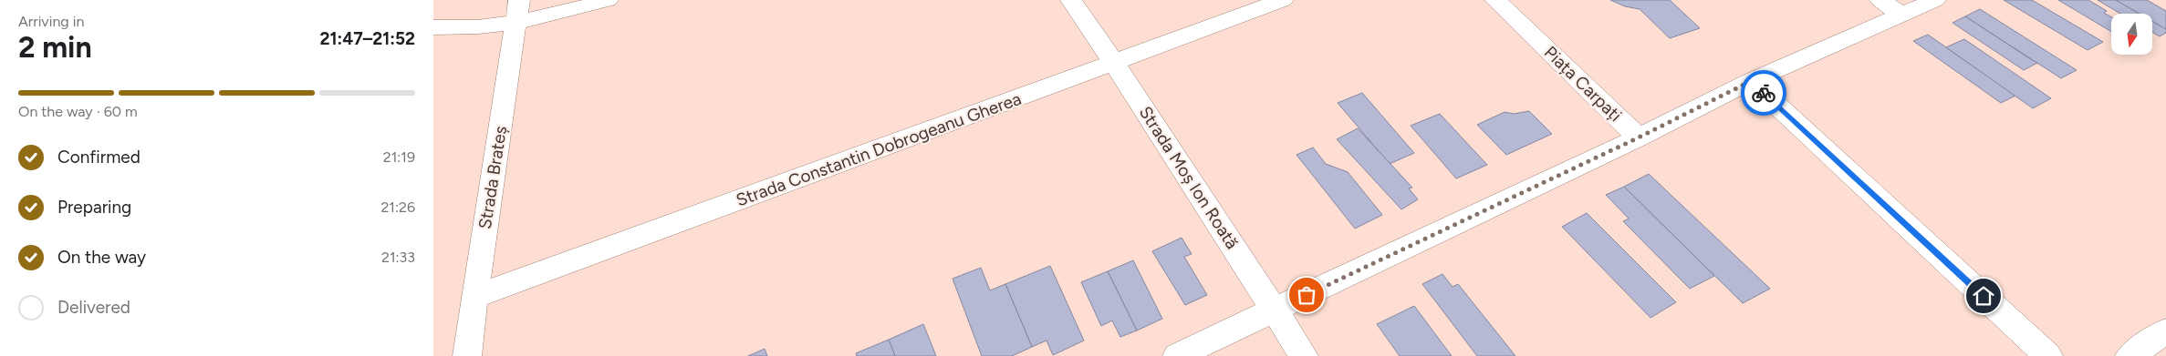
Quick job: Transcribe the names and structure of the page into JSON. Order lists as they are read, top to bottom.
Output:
{
  "streets": {
    "street": [
      "Piața Carpați",
      "Strada Constantin Dobrogeanu Gherea",
      "Strada Brateș",
      "Strada Moș Ion Roată"
    ]
  },
  "crossings": [
    ["Strada Constantin Dobrogeanu Gherea", "Strada Brateș"],
    ["Strada Constantin Dobrogeanu Gherea", "Strada Moș Ion Roată"]
  ],
  "north": "bottom",
  "page": {
    "heading": ["2 min", "Arriving in", "21:47–21:52"],
    "bar": "On the way · 60 m",
    "list": [
      ["Confirmed", "21:19"],
      ["Preparing", "21:26"],
      ["On the way", "21:33"],
      "Delivered"
    ]
  }
}
